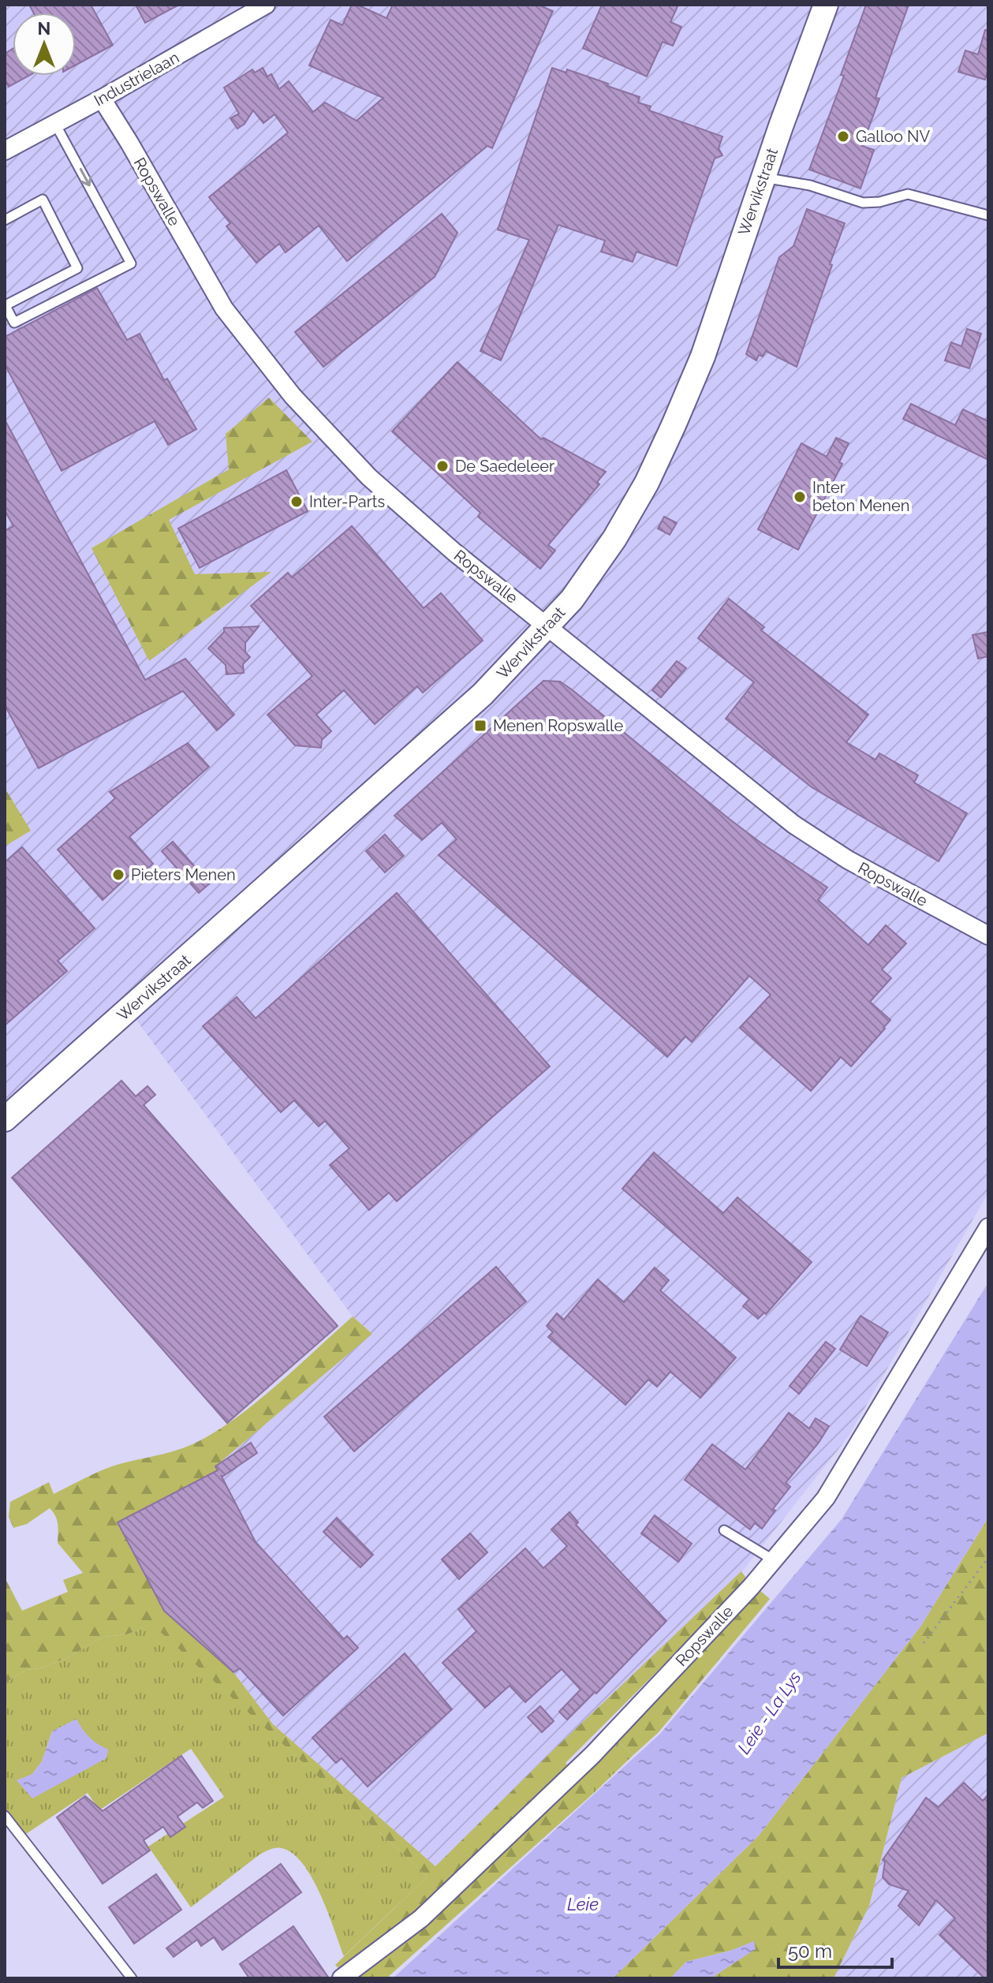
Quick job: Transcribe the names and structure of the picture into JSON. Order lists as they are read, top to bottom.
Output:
{
  "streets": {
    "street": ["Industrielaan", "Ropswalle", "Wervikstraat"]
  },
  "crossings": [
    ["Industrielaan", "Ropswalle"],
    ["Ropswalle", "Wervikstraat"]
  ],
  "water": ["Leie - La Lys", "Leie"],
  "places": {
    "other": [
      "Galloo NV",
      "De Saedeleer",
      "Inter beton Menen",
      "Inter-Parts",
      "Pieters Menen"
    ],
    "transit": ["Menen Ropswalle"]
  },
  "scale_bar": "50 m",
  "north": "top"
}
